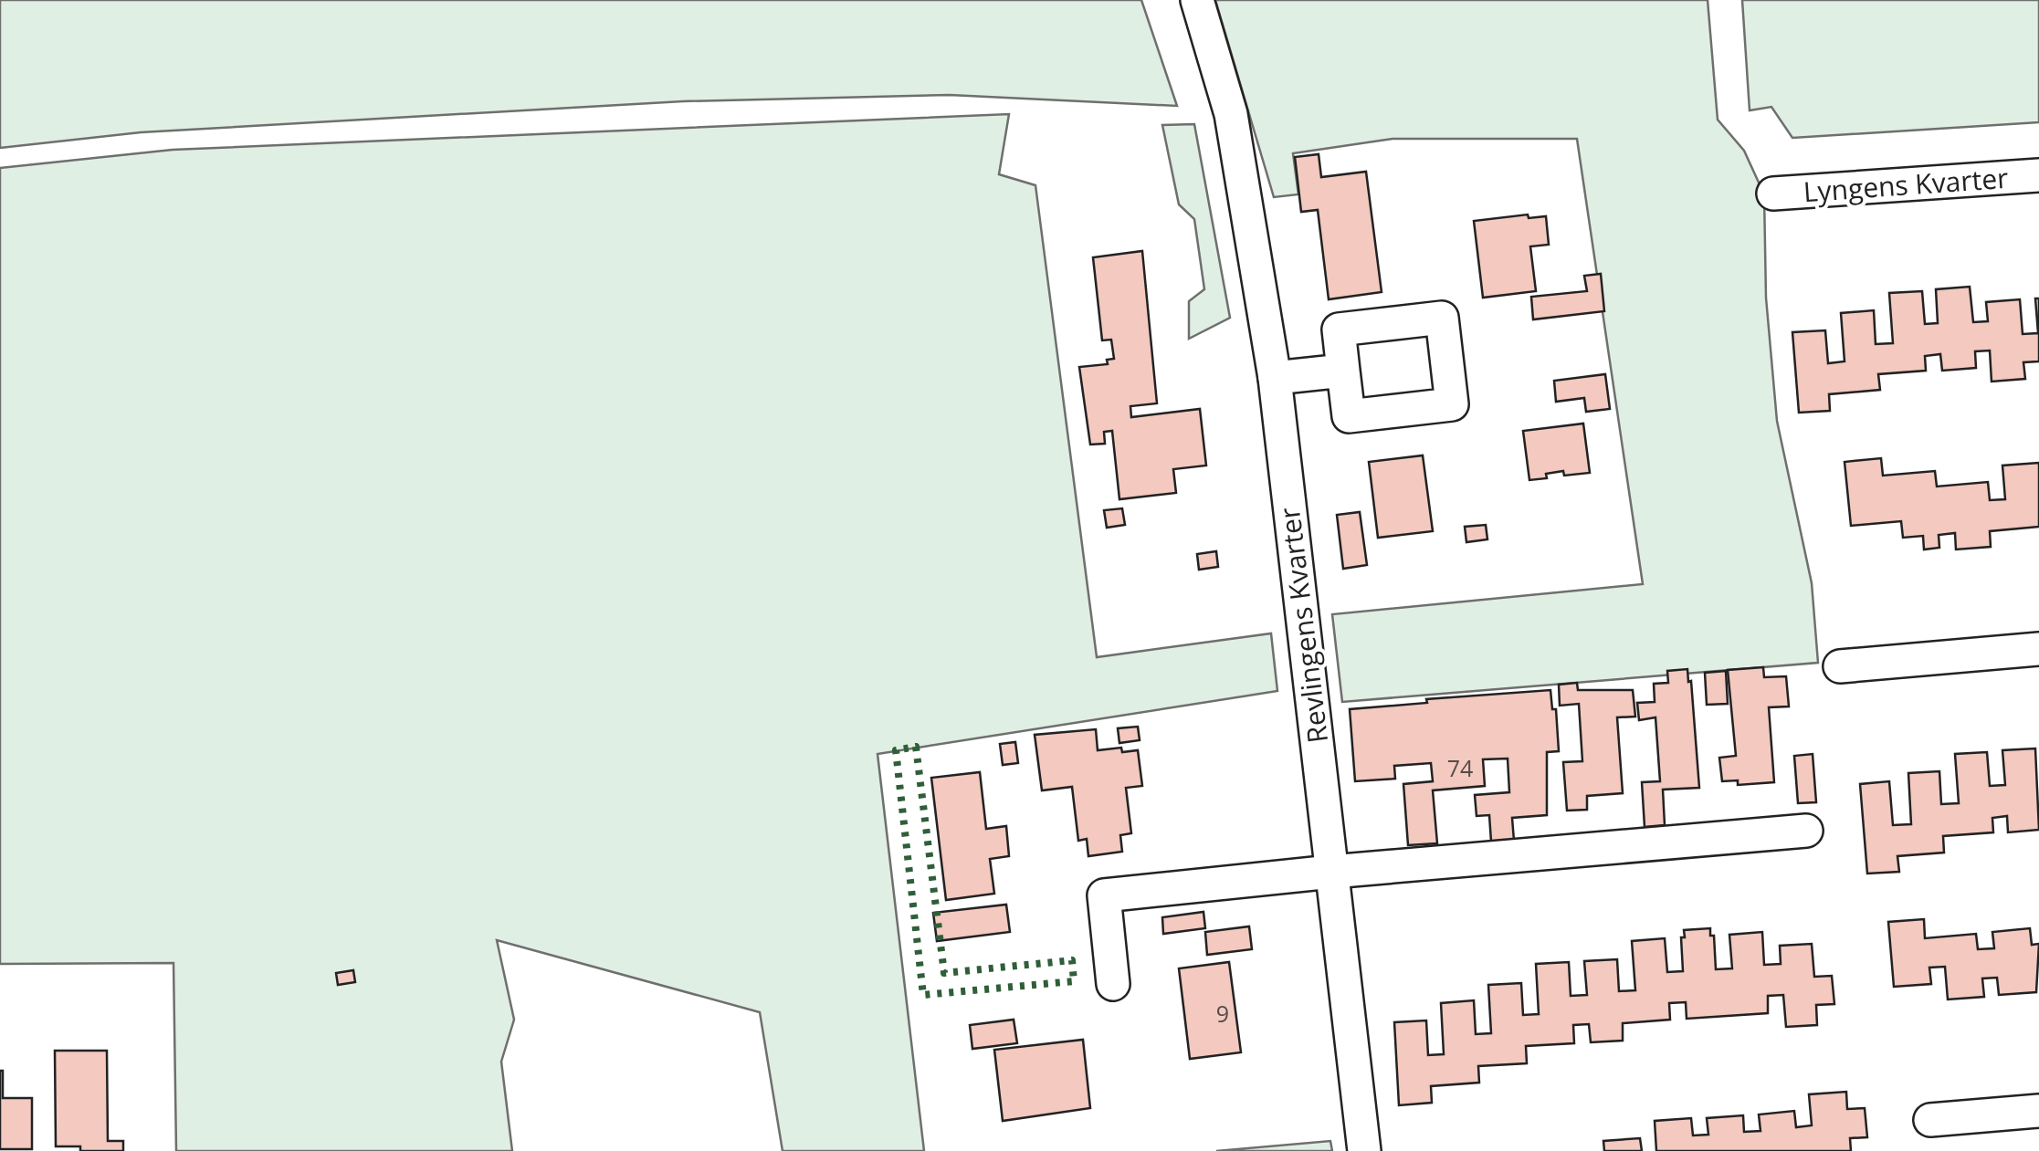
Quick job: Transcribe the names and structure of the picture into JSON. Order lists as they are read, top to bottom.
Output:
{
  "streets": {
    "street": ["Lyngens Kvarter", "Revlingens Kvarter"]
  },
  "house_numbers": ["74", "9"]
}
